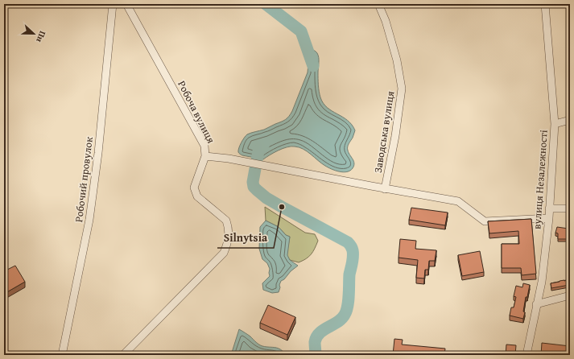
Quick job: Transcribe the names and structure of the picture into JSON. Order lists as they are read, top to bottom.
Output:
{
  "streets": {
    "street": [
      "Робоча вулиця",
      "Заводська вулиця",
      "Робочий провулок",
      "вулиця Незалежності"
    ]
  },
  "places": ["Silnytsia"],
  "north": "right"
}
